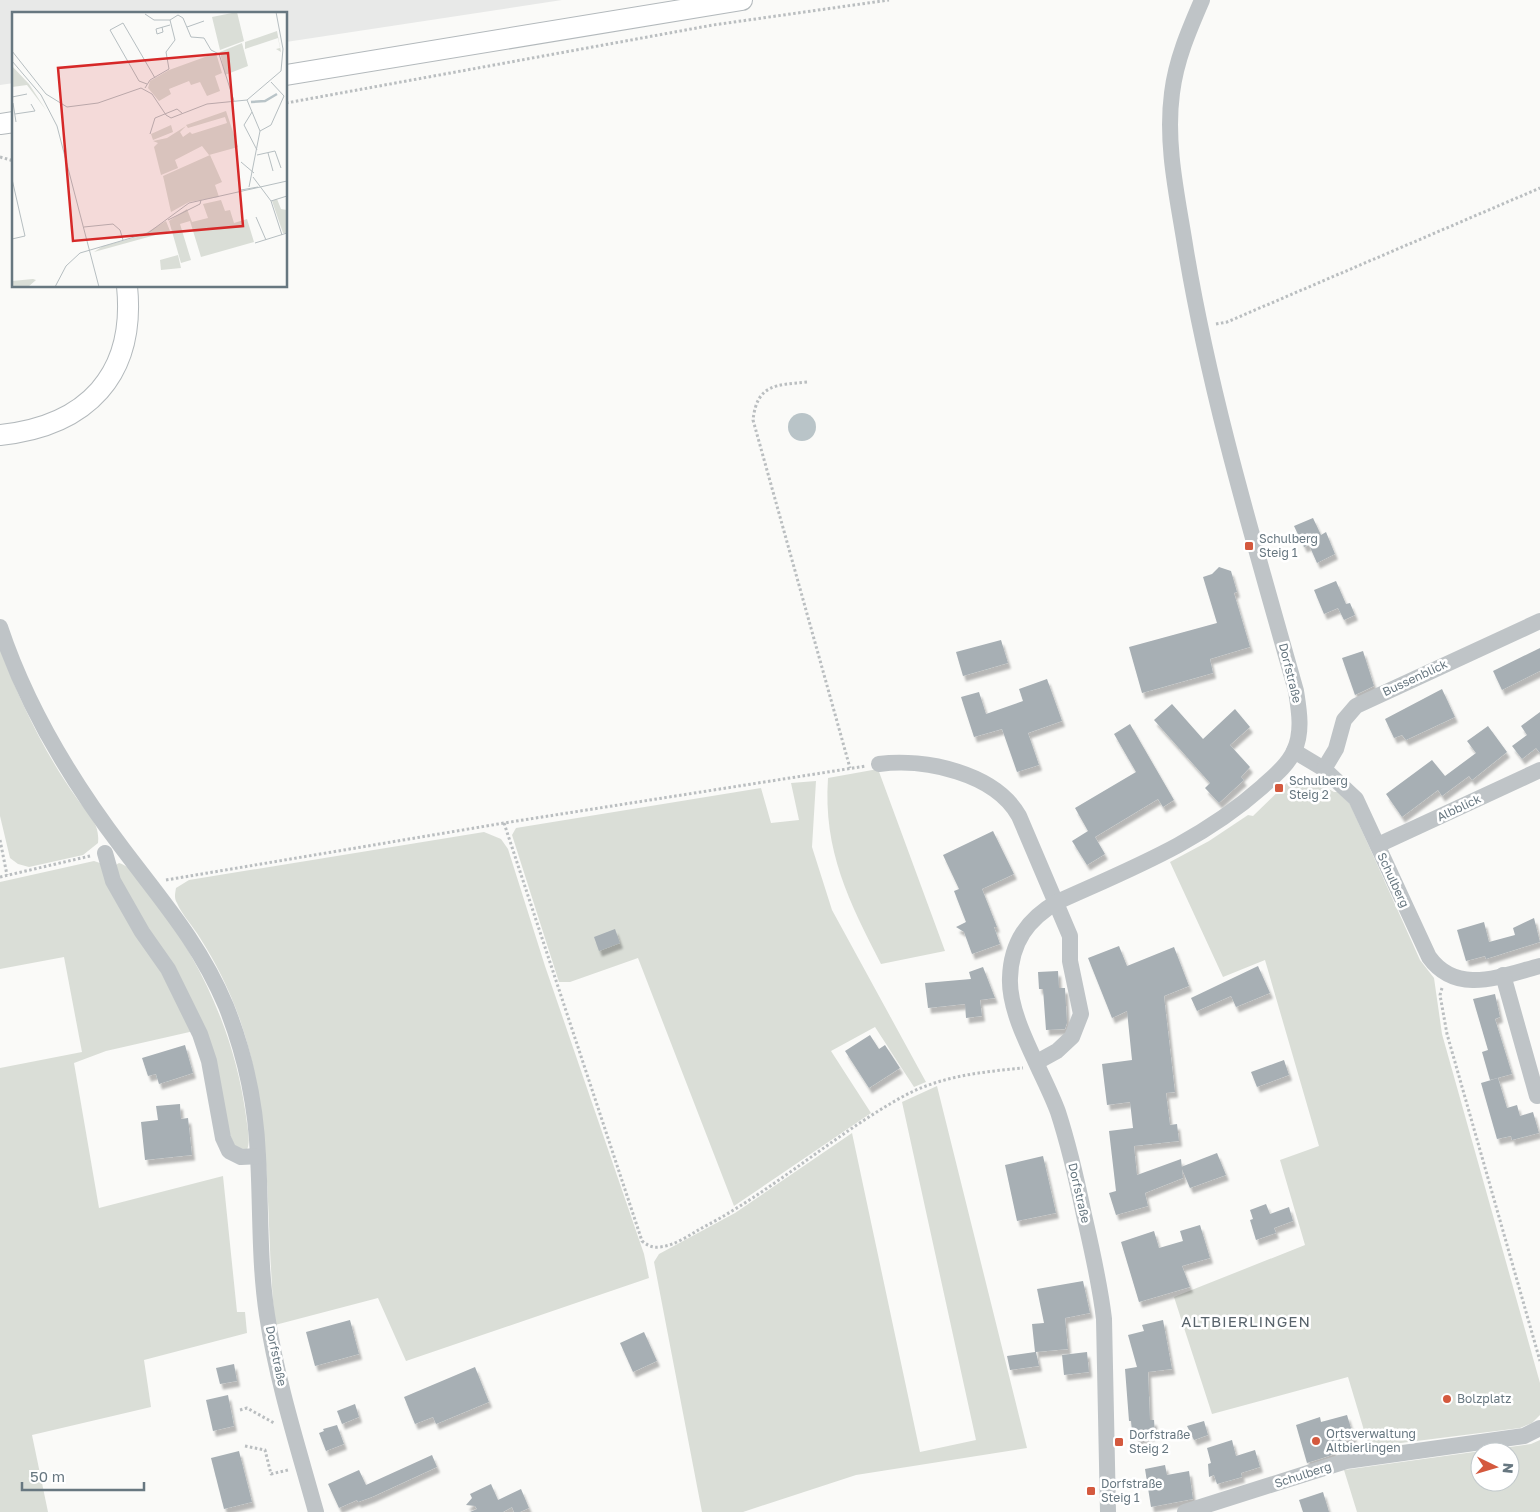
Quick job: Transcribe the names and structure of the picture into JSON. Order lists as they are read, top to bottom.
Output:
{
  "streets": {
    "street": [
      "Dorfstraße",
      "Bussenblick",
      "Albblick",
      "Schulberg"
    ]
  },
  "crossings": [
    ["Dorfstraße", "Schulberg"],
    ["Bussenblick", "Schulberg"],
    ["Albblick", "Schulberg"]
  ],
  "districts": ["ALTBIERLINGEN"],
  "places": {
    "transit": [
      "Schulberg Steig 1",
      "Schulberg Steig 2",
      "Dorfstraße Steig 2",
      "Dorfstraße Steig 1"
    ],
    "other": ["Bolzplatz", "Ortsverwaltung Altbierlingen"]
  },
  "scale_bar": "50 m",
  "north": "right"
}
